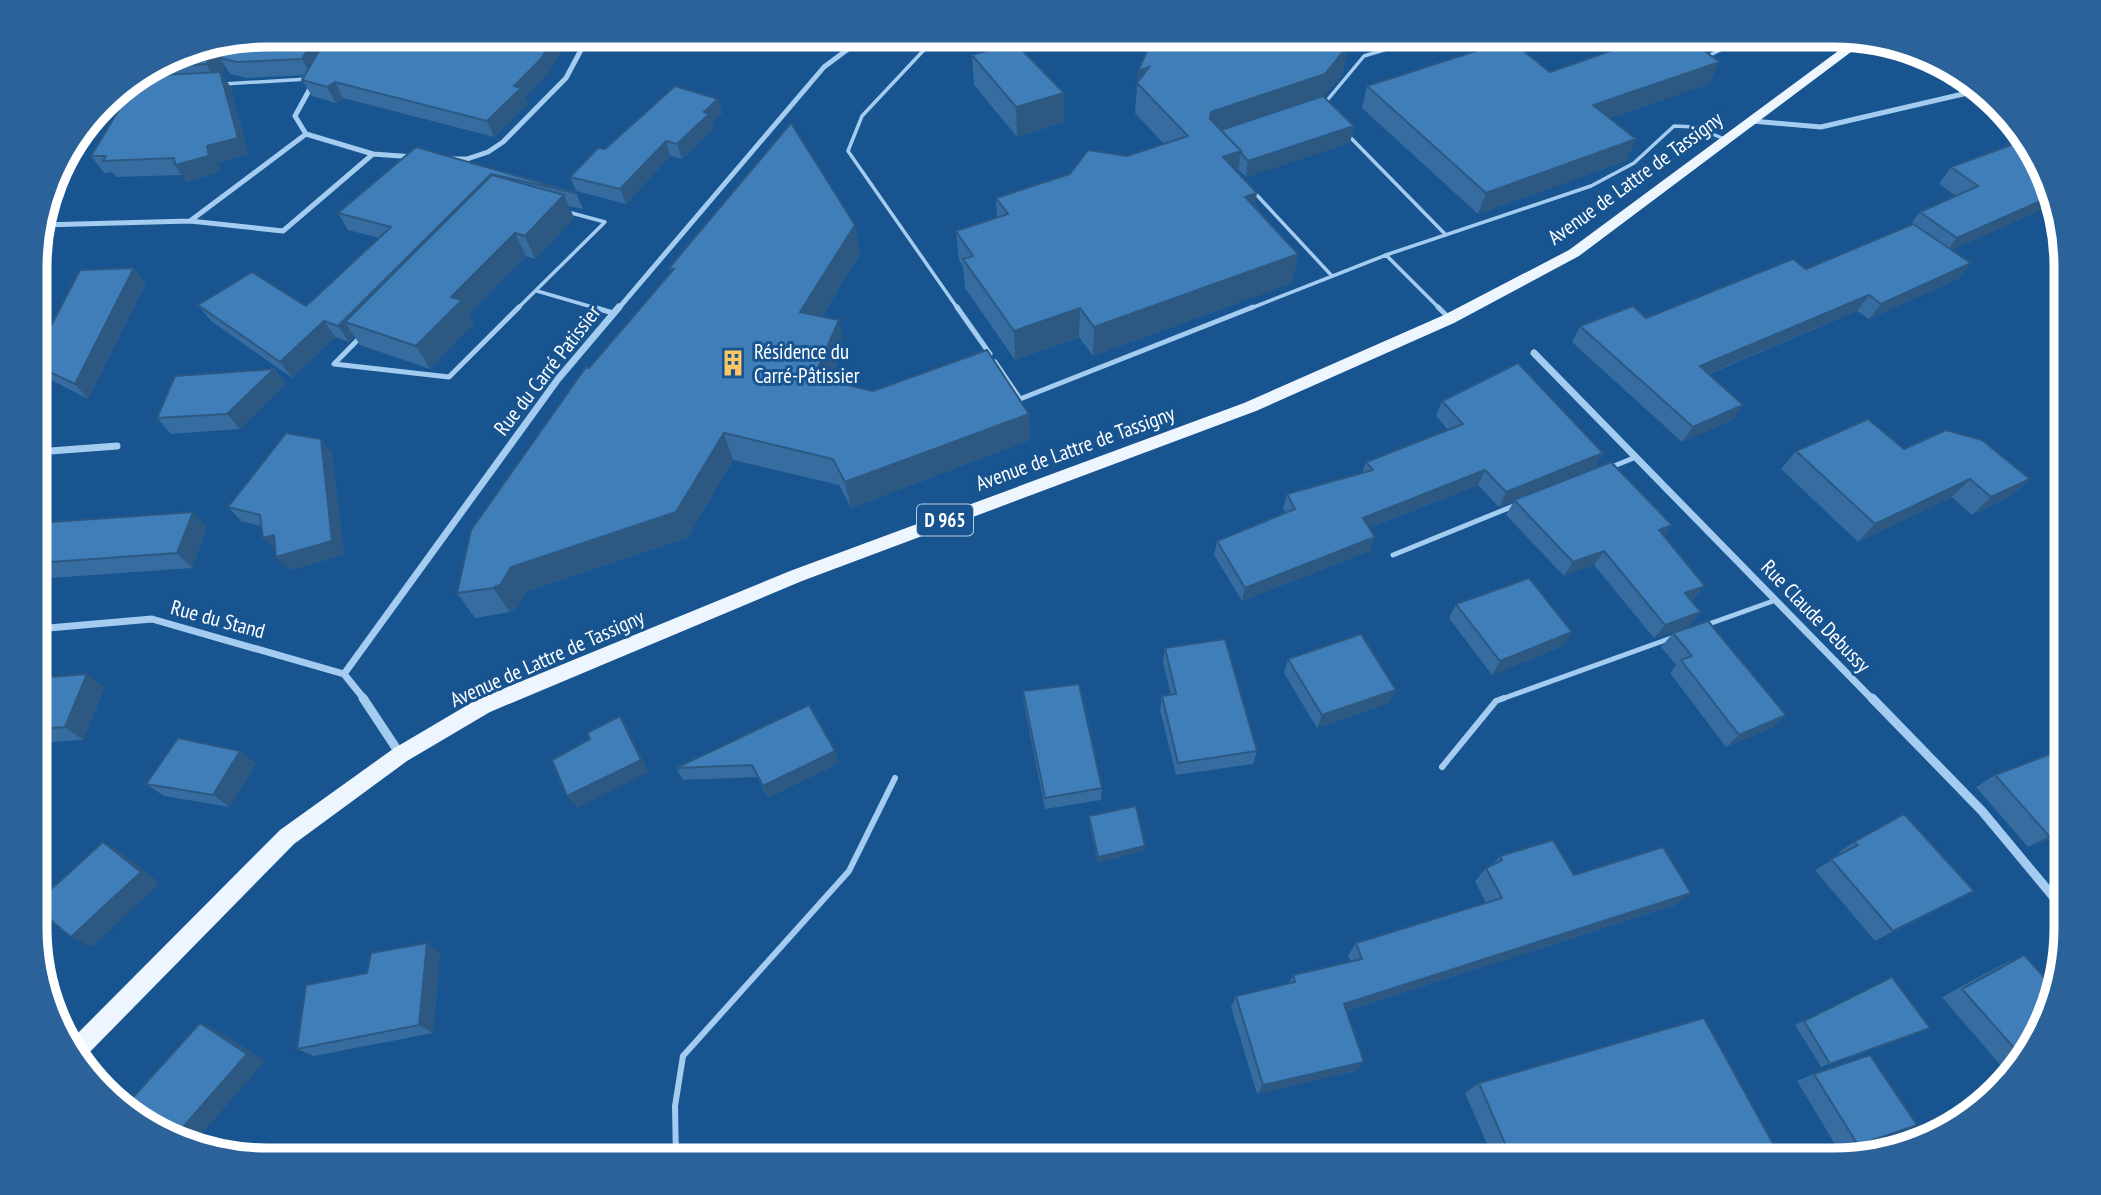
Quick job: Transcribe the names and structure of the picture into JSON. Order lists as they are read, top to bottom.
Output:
{
  "streets": {
    "main road": ["Avenue de Lattre de Tassigny", "D 965"],
    "street": ["Rue du Carré Patissier", "Rue Claude Debussy", "Rue du Stand"]
  },
  "crossings": [
    ["Rue du Carré Patissier", "Rue du Stand"]
  ],
  "places": {
    "building": ["Résidence du Carré-Pâtissier"]
  }
}
